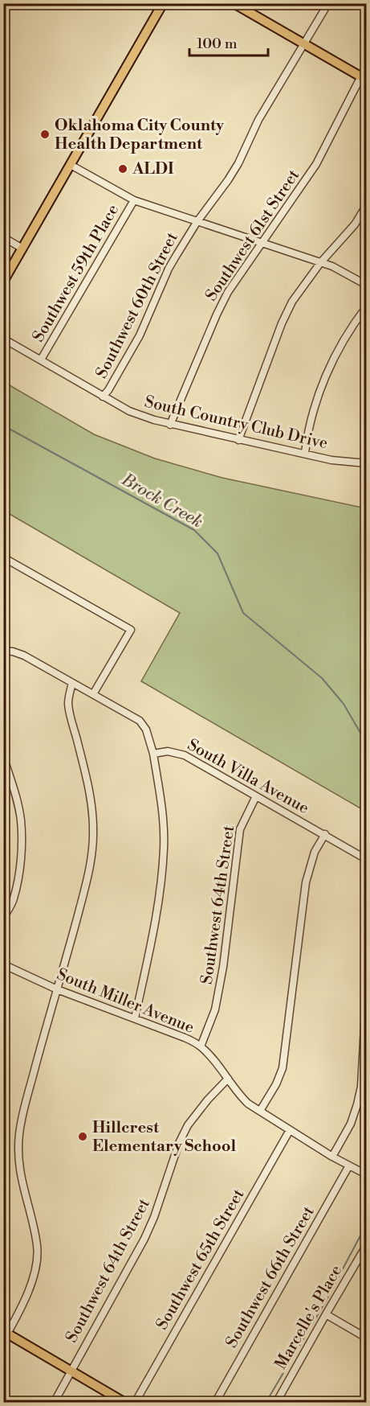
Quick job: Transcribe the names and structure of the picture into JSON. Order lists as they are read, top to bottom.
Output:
{
  "streets": {
    "street": [
      "Southwest 61st Street",
      "Southwest 59th Place",
      "Southwest 60th Street",
      "South Country Club Drive",
      "South Villa Avenue",
      "Southwest 64th Street",
      "South Miller Avenue",
      "Southwest 65th Street",
      "Southwest 66th Street",
      "Marcelle's Place"
    ]
  },
  "crossings": [
    ["Southwest 61st Street", "South Country Club Drive"],
    ["Southwest 59th Place", "South Country Club Drive"],
    ["Southwest 60th Street", "South Country Club Drive"],
    ["South Villa Avenue", "Southwest 64th Street"],
    ["Southwest 64th Street", "South Miller Avenue"],
    ["South Miller Avenue", "Southwest 65th Street"],
    ["South Miller Avenue", "Southwest 66th Street"]
  ],
  "water": ["Brock Creek"],
  "places": ["Oklahoma City County Health Department", "ALDI", "Hillcrest Elementary School"],
  "scale_bar": "100 m"
}
